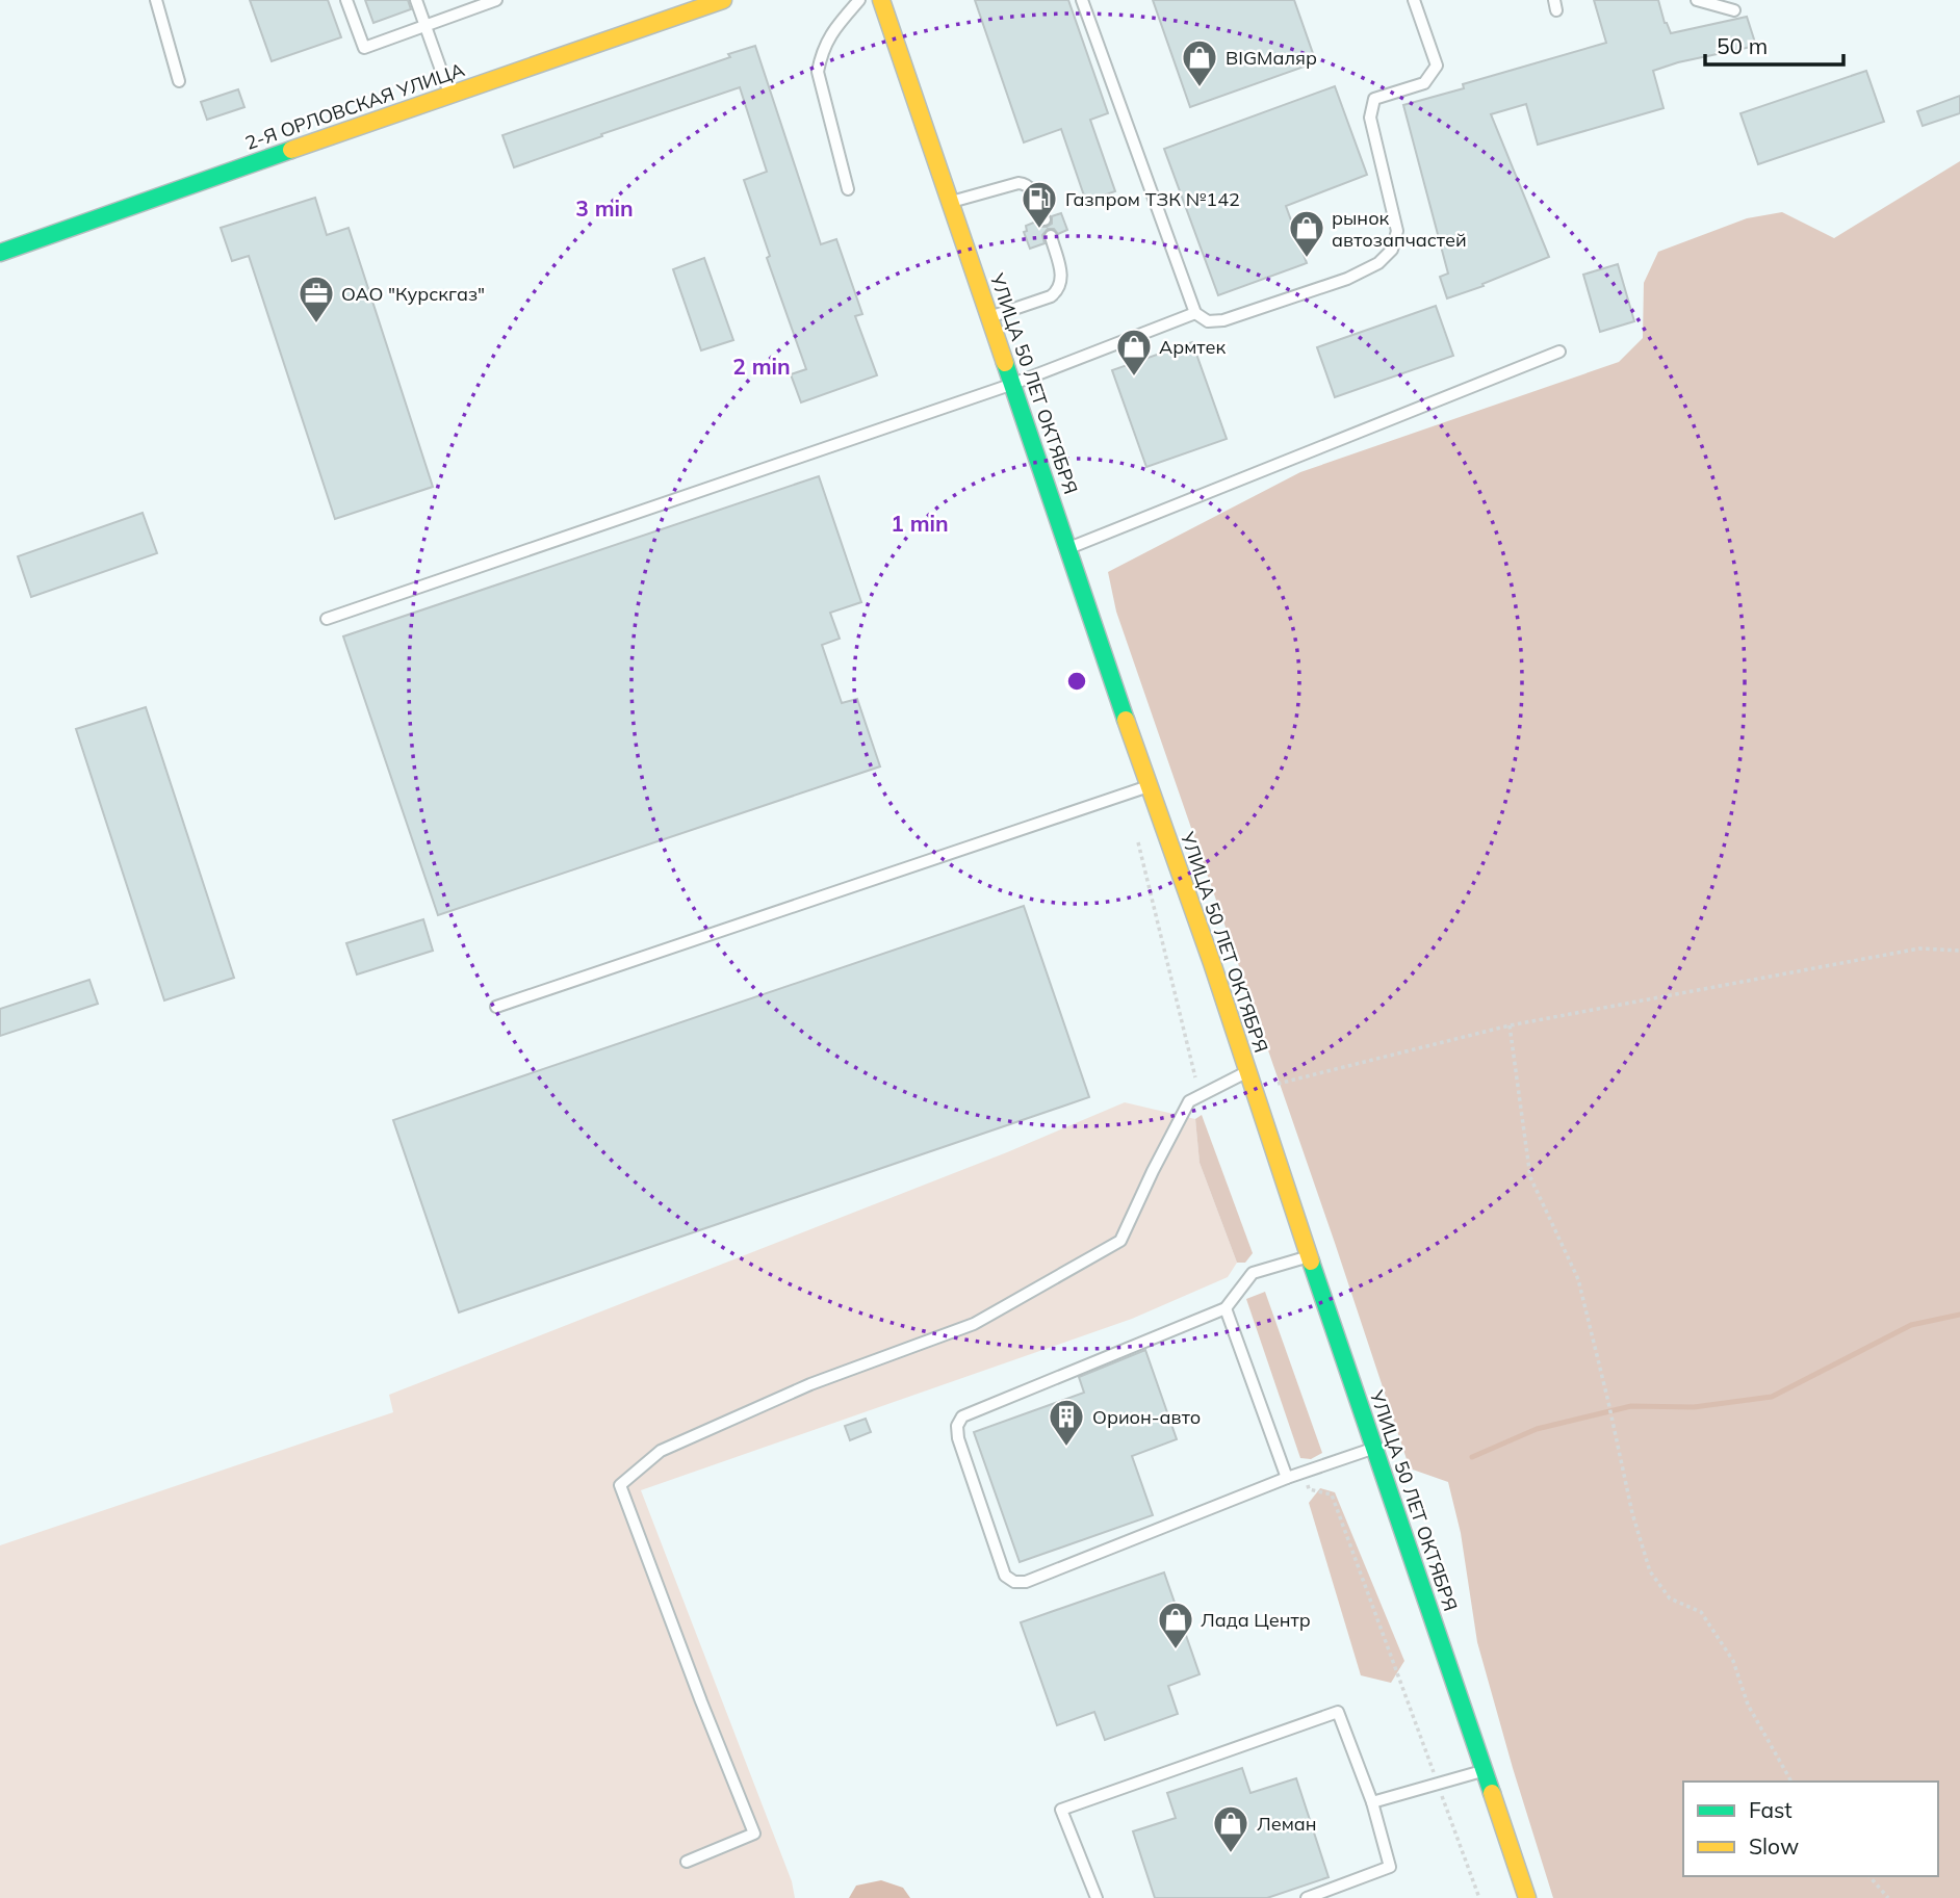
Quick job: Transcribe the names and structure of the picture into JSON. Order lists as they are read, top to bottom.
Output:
{
  "streets": {
    "main road": ["2-Я ОРЛОВСКАЯ УЛИЦА", "УЛИЦА 50 ЛЕТ ОКТЯБРЯ"]
  },
  "places": {
    "shop": [
      "BIGМаляр",
      "рынок автозапчастей",
      "Армтек",
      "Лада Центр",
      "Леман"
    ],
    "fuel station": ["Газпром ТЗК №142"],
    "office": ["ОАО \"Курскгаз\""],
    "building": ["Орион-авто"]
  },
  "legend": ["Fast", "Slow"],
  "scale_bar": "50 m",
  "rings": ["3 min", "2 min", "1 min"]
}
